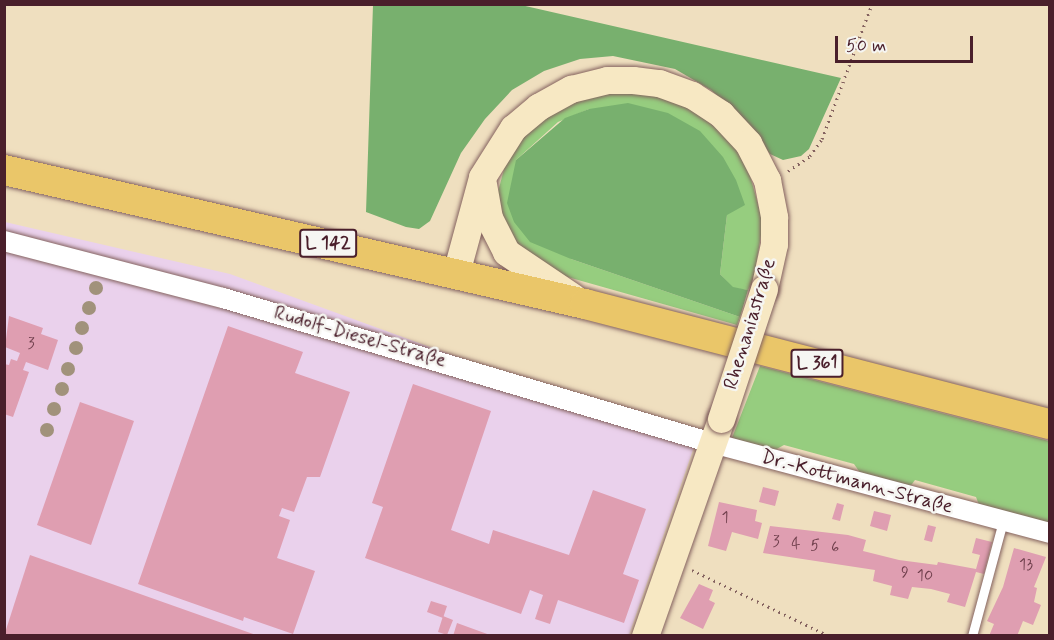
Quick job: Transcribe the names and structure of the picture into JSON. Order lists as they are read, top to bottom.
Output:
{
  "streets": {
    "main road": ["L 142", "Rhenaniastraße", "L 361"],
    "street": ["Rudolf-Diesel-Straße", "Dr.-Kottmann-Straße"]
  },
  "crossings": [
    ["L 142", "Rhenaniastraße"],
    ["L 142", "L 361"],
    ["Rhenaniastraße", "Rudolf-Diesel-Straße"],
    ["Rhenaniastraße", "L 361"],
    ["Rhenaniastraße", "Dr.-Kottmann-Straße"],
    ["Rudolf-Diesel-Straße", "Dr.-Kottmann-Straße"]
  ],
  "house_numbers": [
    "3",
    "1",
    "3",
    "4",
    "5",
    "6",
    "13",
    "9",
    "10"
  ],
  "scale_bar": "50 m"
}
